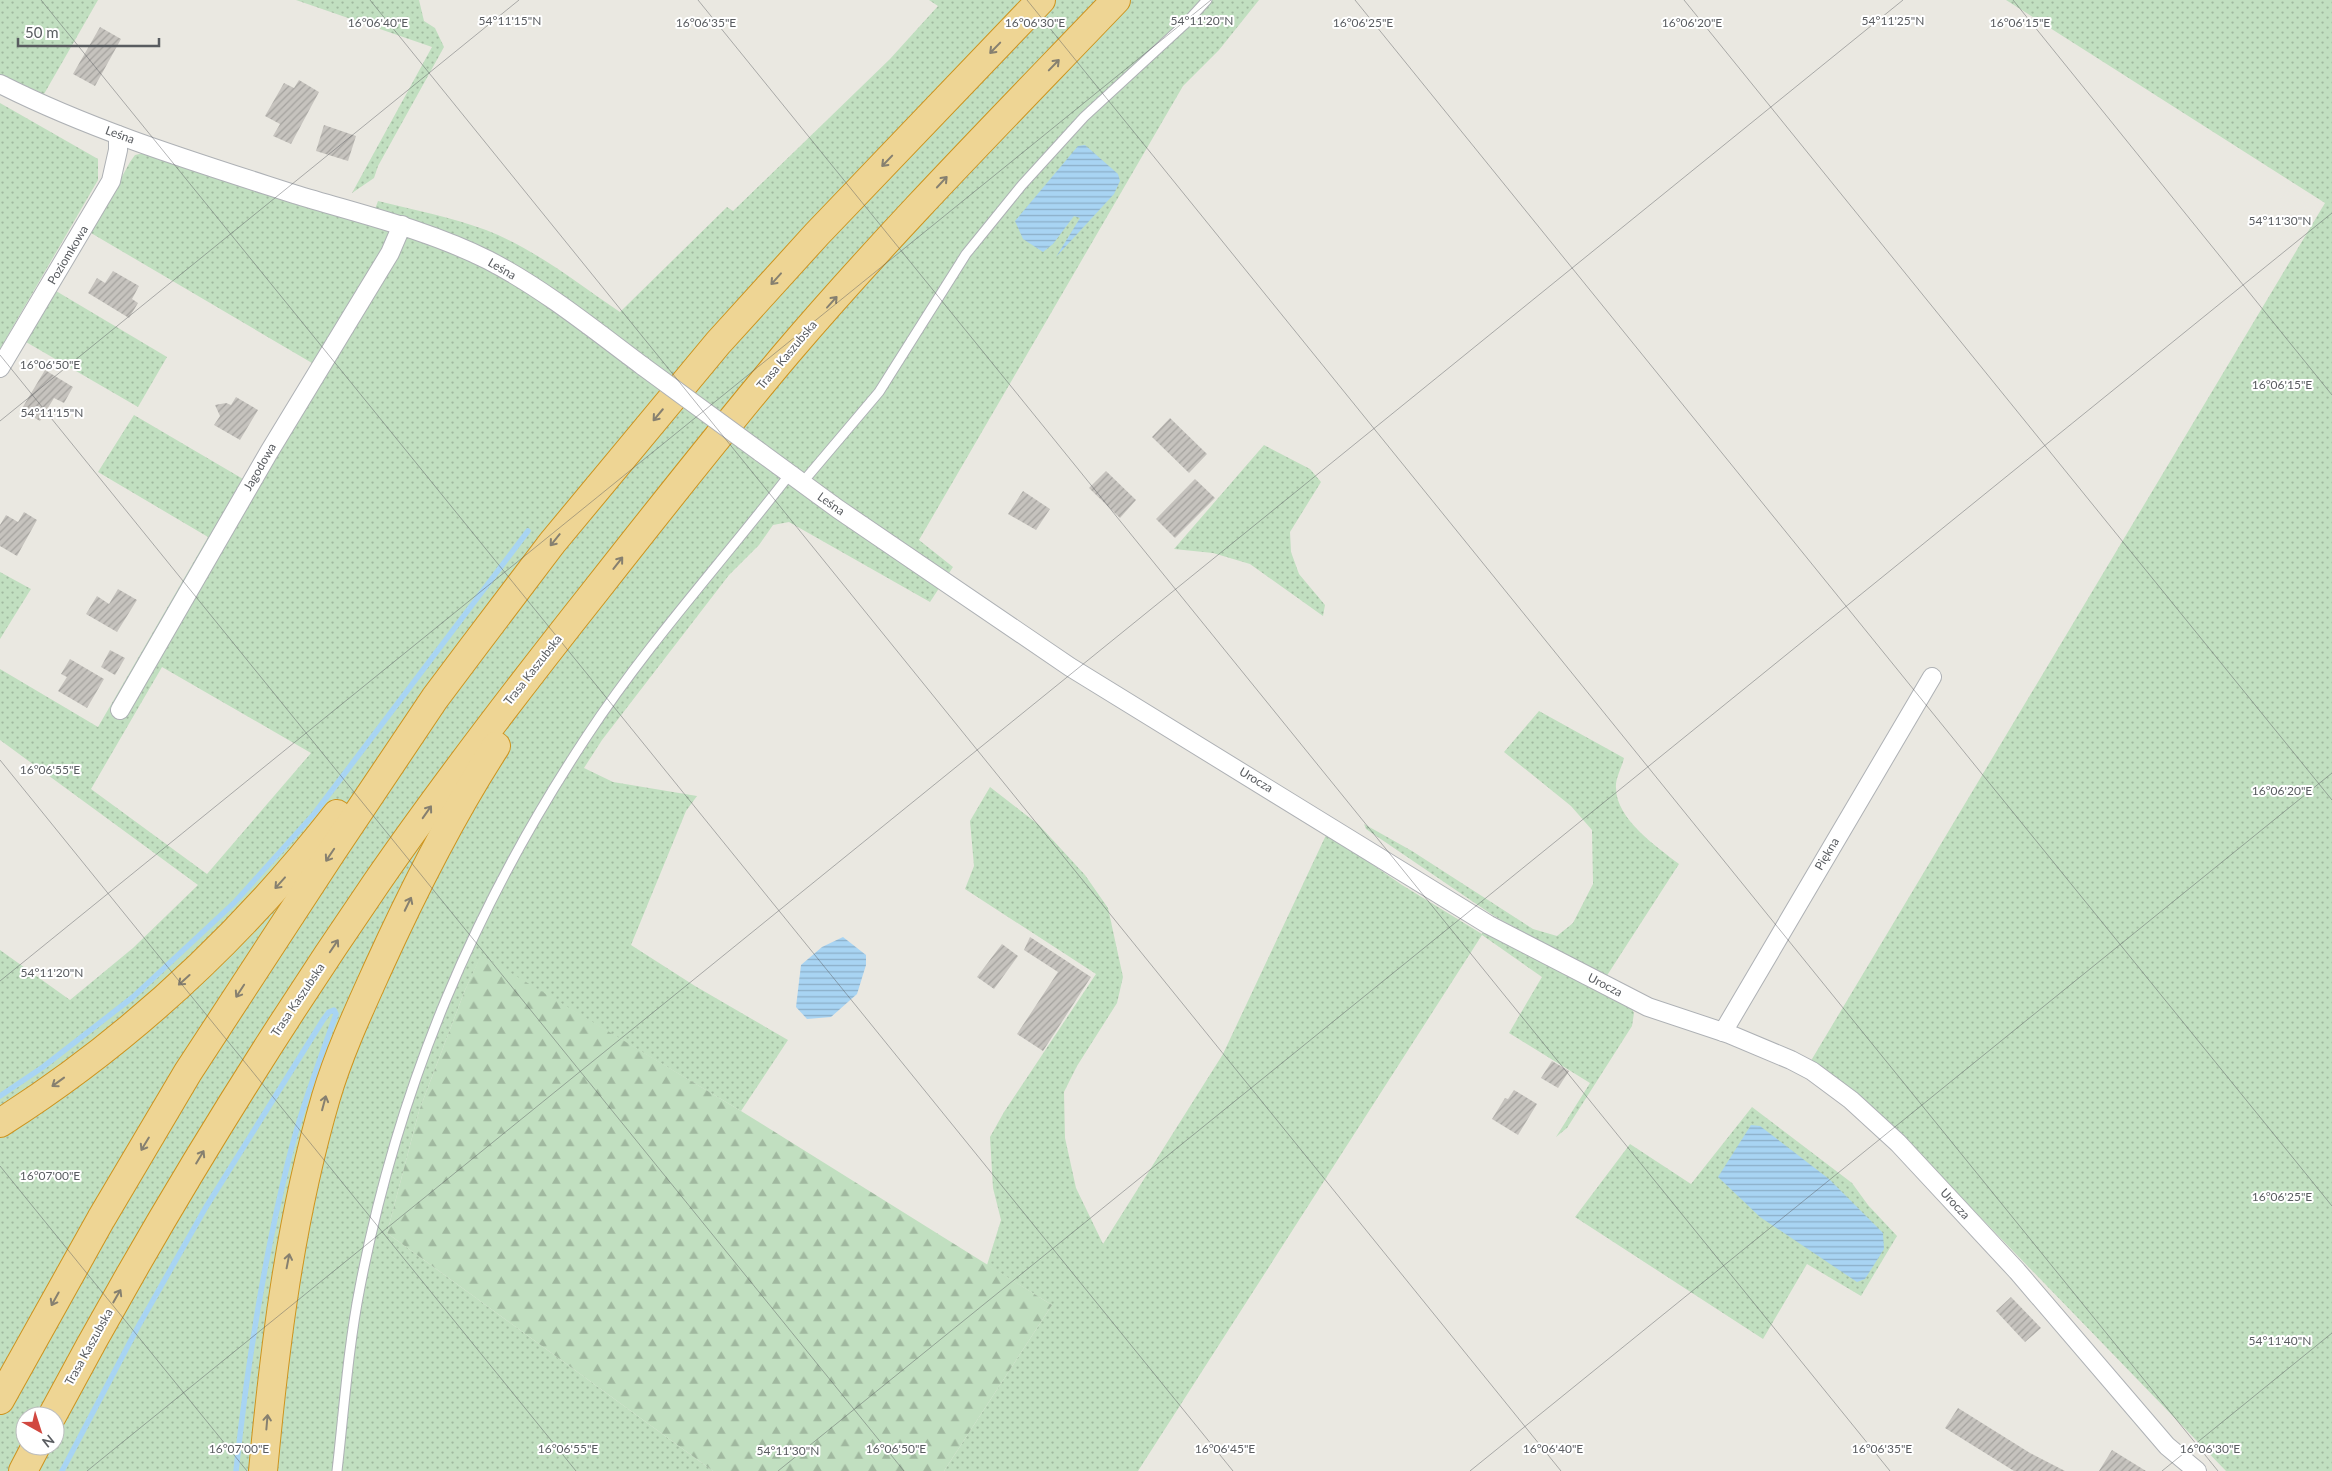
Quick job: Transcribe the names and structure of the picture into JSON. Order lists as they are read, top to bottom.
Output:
{
  "streets": {
    "highway": ["Trasa Kaszubska"],
    "street": [
      "Leśna",
      "Poziomkowa",
      "Jagodowa",
      "Urocza",
      "Piękna"
    ]
  },
  "crossings": [
    ["Leśna", "Poziomkowa"],
    ["Leśna", "Jagodowa"],
    ["Leśna", "Urocza"],
    ["Urocza", "Piękna"]
  ],
  "scale_bar": "50 m",
  "north": "bottom right",
  "coordinates": [
    "54°11'15\"N",
    "54°11'20\"N",
    "54°11'25\"N",
    "16°06'40\"E",
    "16°06'30\"E",
    "16°06'25\"E",
    "16°06'20\"E",
    "16°06'35\"E",
    "16°06'15\"E",
    "54°11'30\"N",
    "16°06'50\"E",
    "16°06'55\"E",
    "16°07'00\"E",
    "54°11'40\"N",
    "16°06'45\"E"
  ]
}
